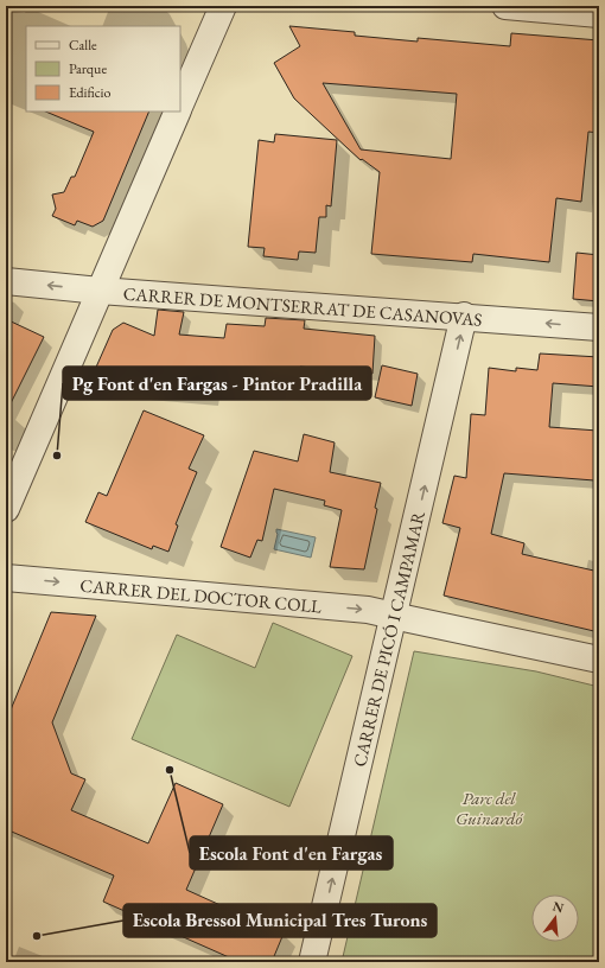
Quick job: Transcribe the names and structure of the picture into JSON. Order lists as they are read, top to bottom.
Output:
{
  "streets": {
    "street": ["CARRER DE MONTSERRAT DE CASANOVAS", "CARRER DEL DOCTOR COLL", "CARRER DE PICÓ I CAMPAMAR"]
  },
  "crossings": [
    ["CARRER DE MONTSERRAT DE CASANOVAS", "CARRER DE PICÓ I CAMPAMAR"],
    ["CARRER DEL DOCTOR COLL", "CARRER DE PICÓ I CAMPAMAR"]
  ],
  "one_way": ["CARRER DE MONTSERRAT DE CASANOVAS", "CARRER DEL DOCTOR COLL", "CARRER DE PICÓ I CAMPAMAR"],
  "parks": ["Parc del Guinardó"],
  "places": ["Pg Font d'en Fargas - Pintor Pradilla", "Escola Font d'en Fargas", "Escola Bressol Municipal Tres Turons"],
  "legend": ["Calle", "Parque", "Edificio"],
  "north": "top"
}
